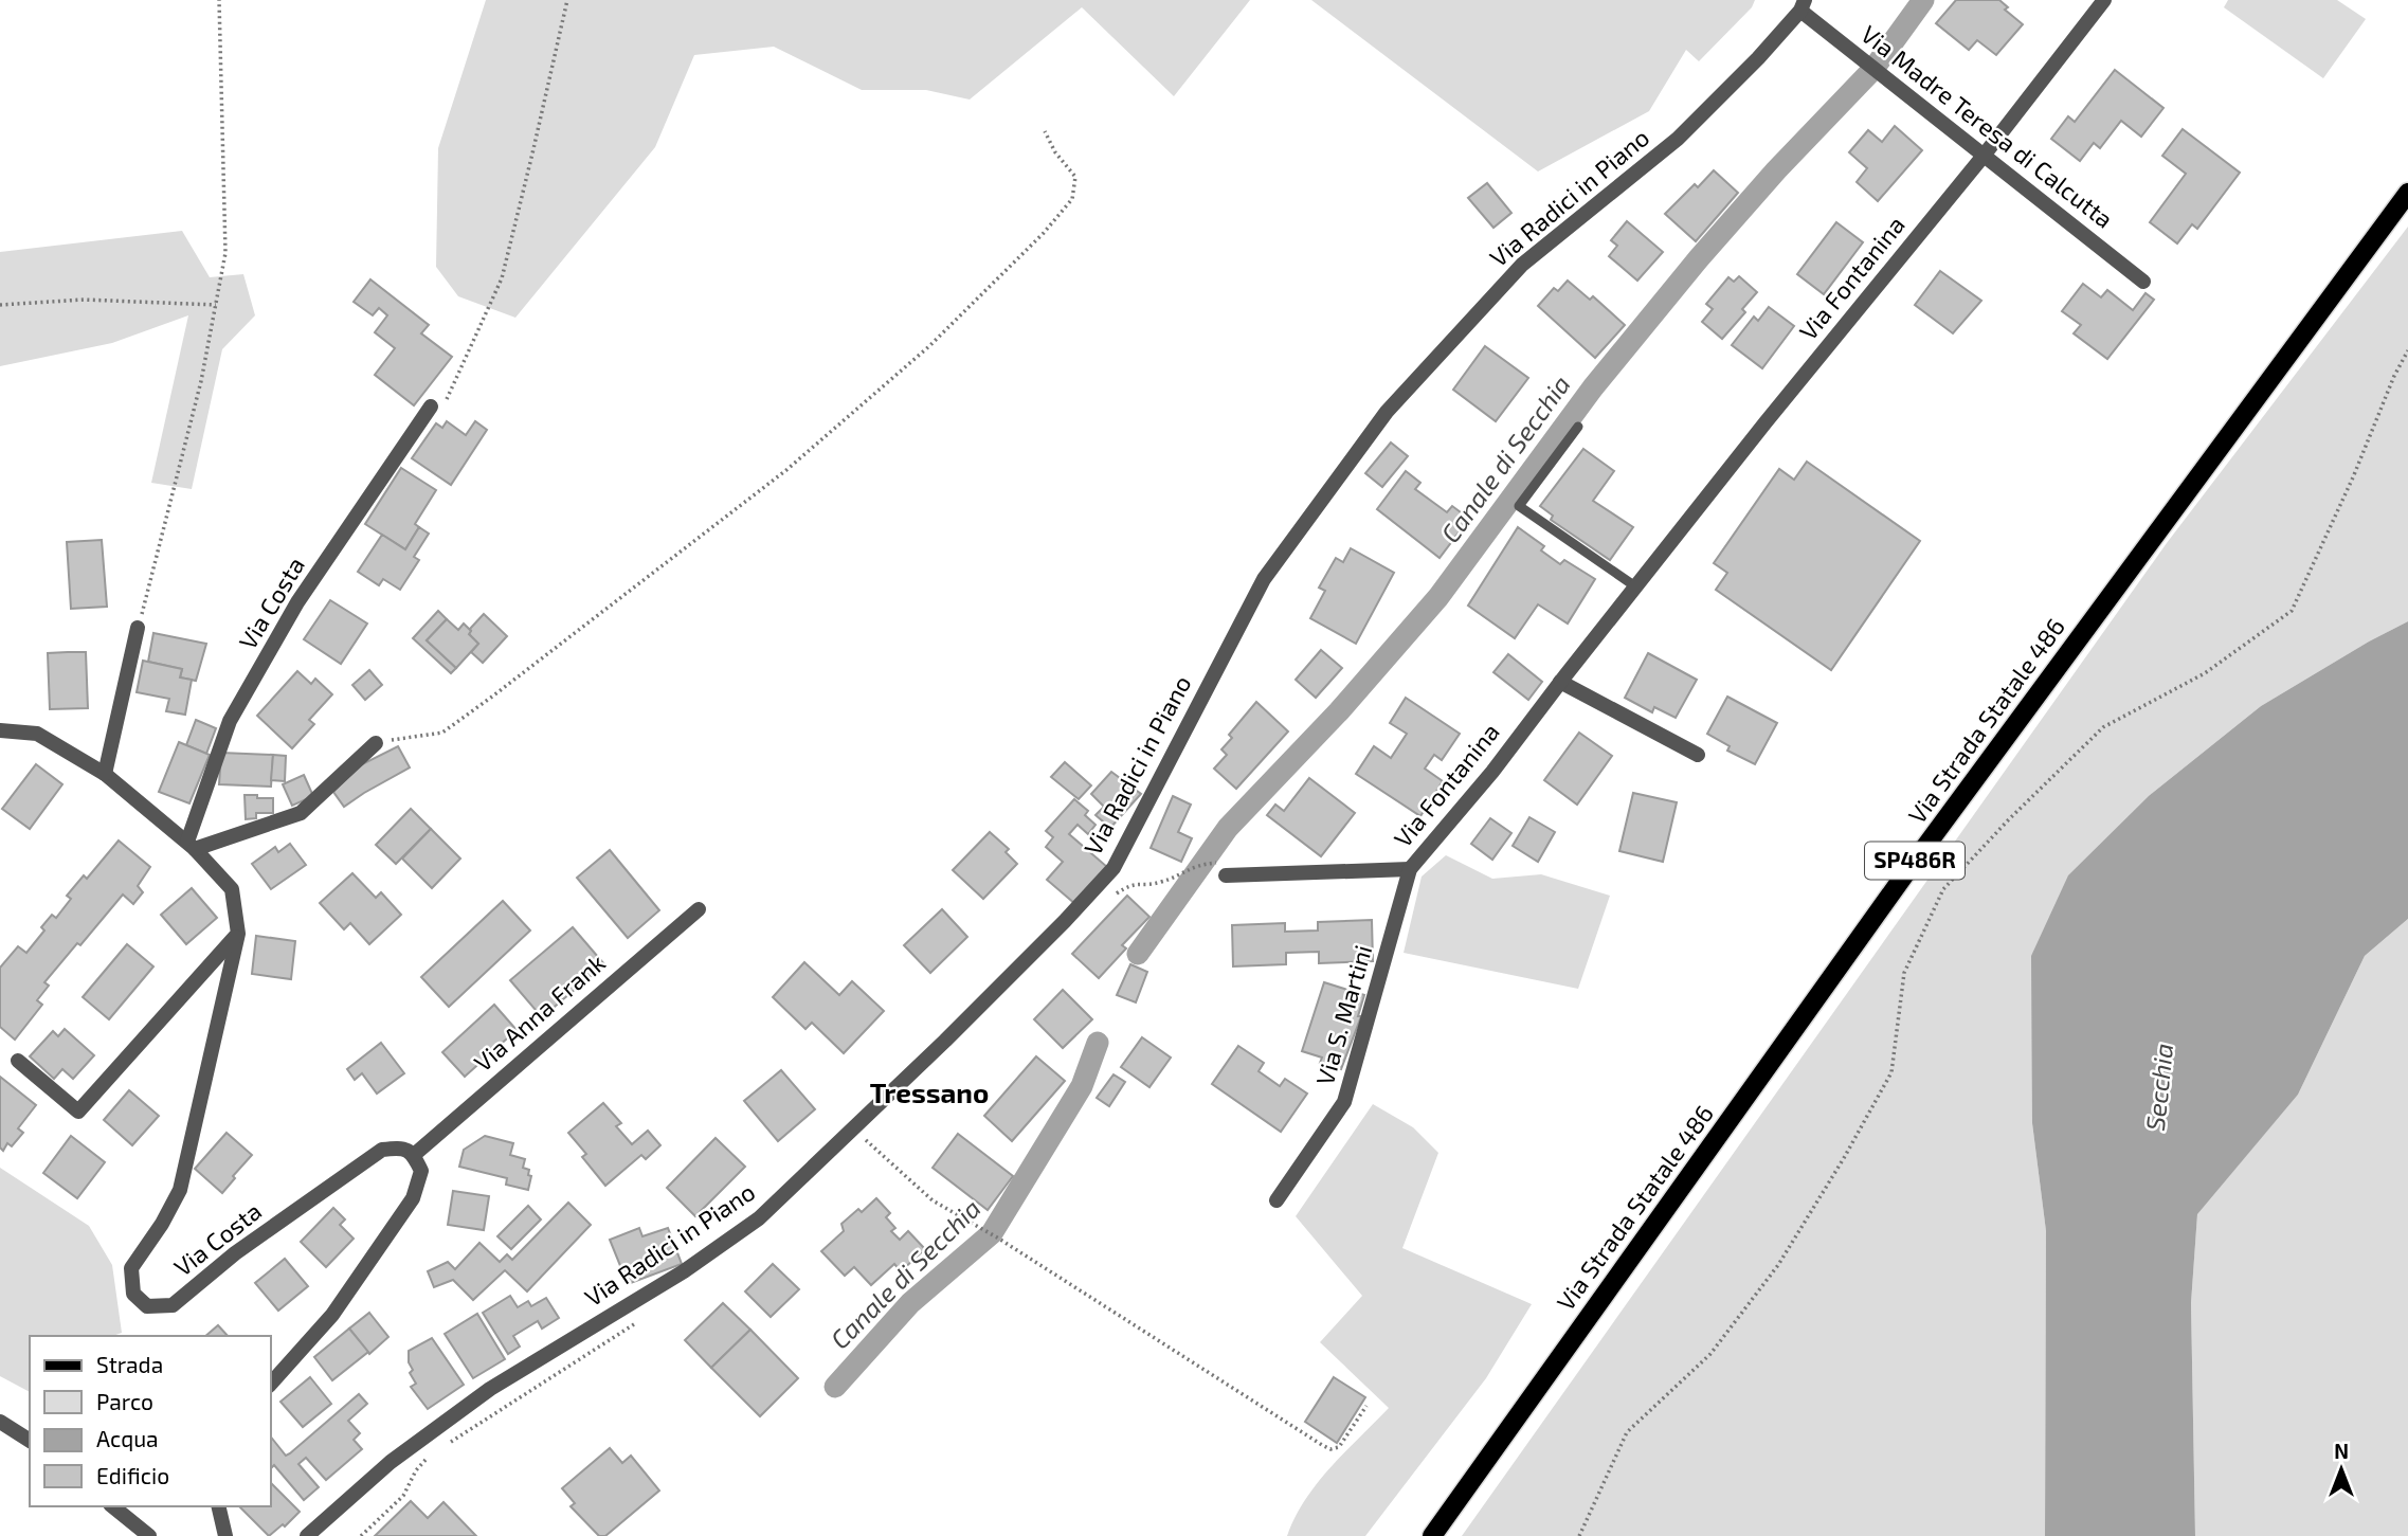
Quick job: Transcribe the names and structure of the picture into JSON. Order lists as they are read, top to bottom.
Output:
{
  "streets": {
    "main road": ["Via Strada Statale 486", "SP486R"],
    "street": [
      "Via Madre Teresa di Calcutta",
      "Via Radici in Piano",
      "Via Fontanina",
      "Via Costa",
      "Via Anna Frank",
      "Via S. Martini"
    ]
  },
  "crossings": [
    ["Via Madre Teresa di Calcutta", "Via Radici in Piano"],
    ["Via Madre Teresa di Calcutta", "Via Fontanina"],
    ["Via Fontanina", "Via S. Martini"],
    ["Via Costa", "Via Anna Frank"]
  ],
  "districts": ["Tressano"],
  "water": ["Canale di Secchia", "Secchia"],
  "legend": [
    "Strada",
    "Parco",
    "Acqua",
    "Edificio"
  ],
  "north": "top"
}
